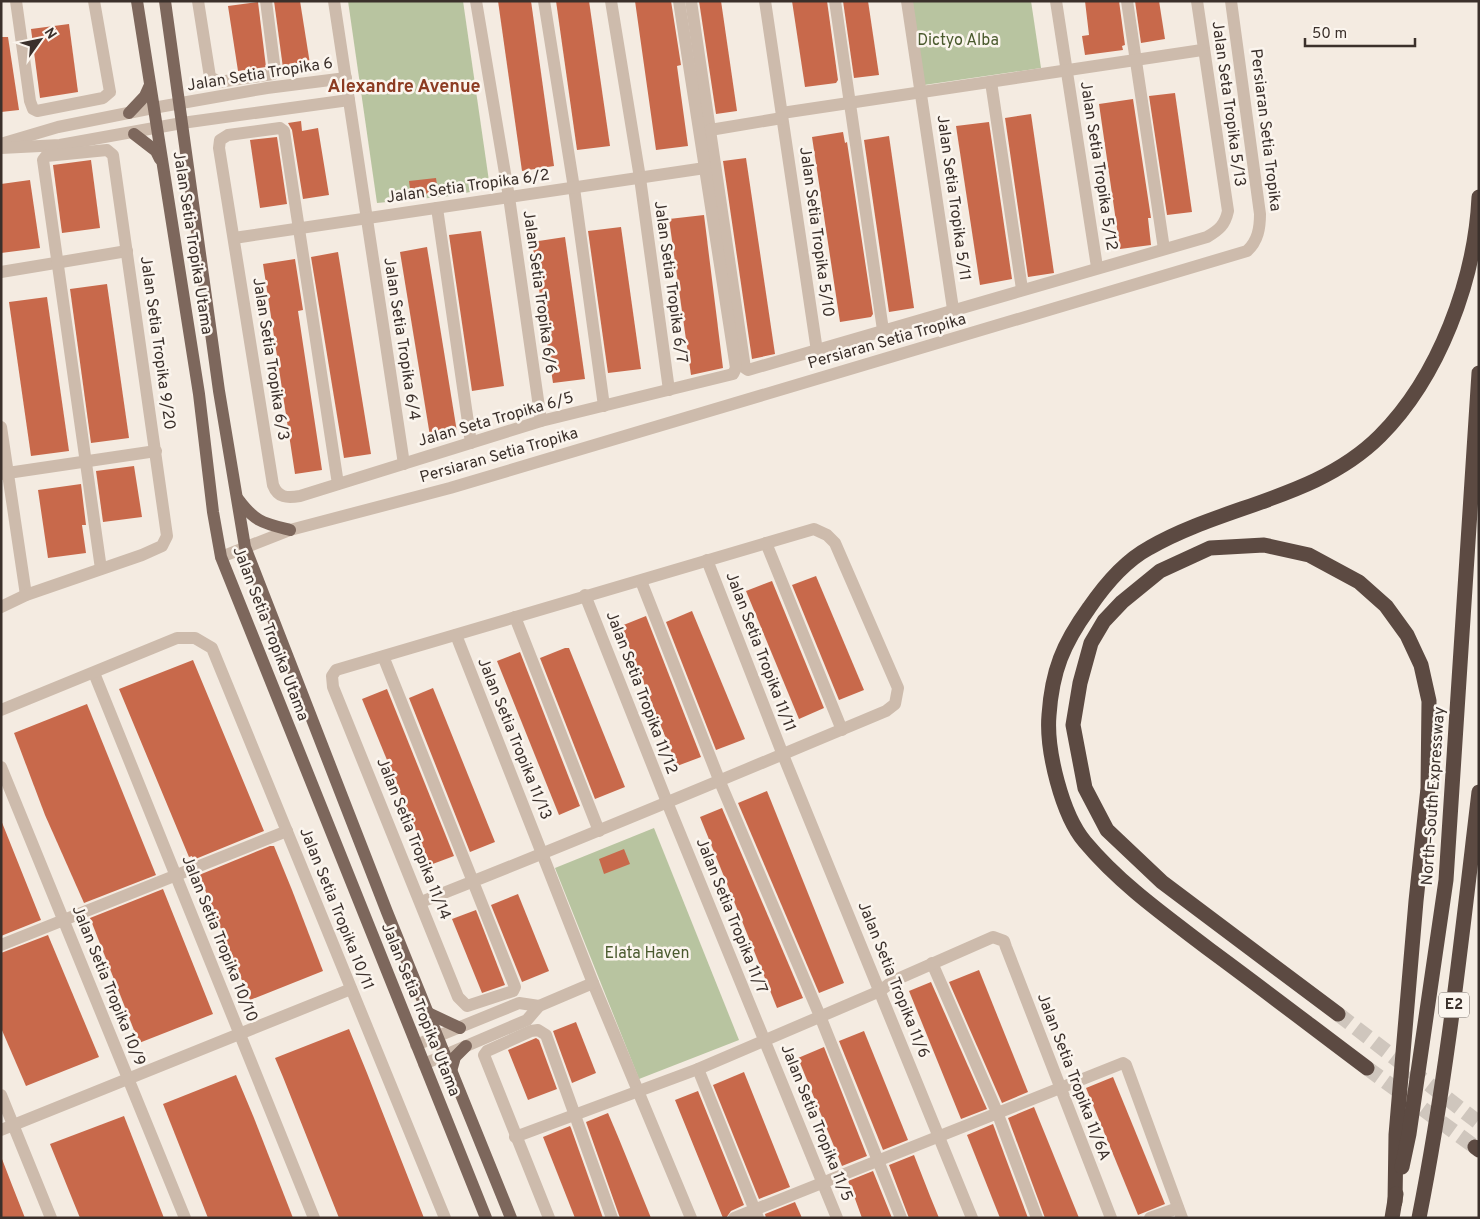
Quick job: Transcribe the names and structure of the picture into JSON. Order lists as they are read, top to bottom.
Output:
{
  "streets": {
    "highway": ["North–South Expressway", "E2"],
    "main road": ["Jalan Setia Tropika Utama"],
    "street": [
      "Jalan Setia Tropika 6",
      "Jalan Seta Tropika 5/13",
      "Persiaran Setia Tropika",
      "Jalan Setia Tropika 5/12",
      "Jalan Setia Tropika 6/2",
      "Jalan Setia Tropika 5/11",
      "Jalan Setia Tropika 5/10",
      "Jalan Setia Tropika 6/7",
      "Jalan Setia Tropika 6/6",
      "Jalan Setia Tropika 6/4",
      "Jalan Setia Tropika 9/20",
      "Jalan Setia Tropika 6/3",
      "Jalan Seta Tropika 6/5",
      "Jalan Setia Tropika 11/11",
      "Jalan Setia Tropika 11/12",
      "Jalan Setia Tropika 11/13",
      "Jalan Setia Tropika 11/14",
      "Jalan Setia Tropika 10/11",
      "Jalan Setia Tropika 11/7",
      "Jalan Setia Tropika 10/10",
      "Jalan Setia Tropika 11/6",
      "Jalan Setia Tropika 10/9",
      "Jalan Setia Tropika 11/6A",
      "Jalan Setia Tropika 11/5"
    ]
  },
  "crossings": [
    ["Jalan Setia Tropika 6", "Jalan Setia Tropika Utama"],
    ["Jalan Setia Tropika 6", "Jalan Setia Tropika 6/4"],
    ["Persiaran Setia Tropika", "Jalan Setia Tropika Utama"],
    ["Jalan Setia Tropika 6/2", "Jalan Setia Tropika 6/7"],
    ["Jalan Setia Tropika 6/2", "Jalan Setia Tropika 6/6"],
    ["Jalan Setia Tropika 6/2", "Jalan Setia Tropika 6/4"],
    ["Jalan Setia Tropika 6/2", "Jalan Setia Tropika 6/3"],
    ["Jalan Setia Tropika 6/2", "Jalan Seta Tropika 6/5"],
    ["Jalan Setia Tropika 6/7", "Jalan Seta Tropika 6/5"],
    ["Jalan Setia Tropika 6/6", "Jalan Seta Tropika 6/5"],
    ["Jalan Setia Tropika 6/4", "Jalan Seta Tropika 6/5"],
    ["Jalan Setia Tropika 6/3", "Jalan Seta Tropika 6/5"],
    ["Jalan Setia Tropika 11/11", "Jalan Setia Tropika 11/6"],
    ["Jalan Setia Tropika 11/12", "Jalan Setia Tropika 11/7"],
    ["Jalan Setia Tropika 10/11", "Jalan Setia Tropika 10/10"],
    ["Jalan Setia Tropika 11/7", "Jalan Setia Tropika 11/5"]
  ],
  "districts": ["Alexandre Avenue"],
  "parks": ["Dictyo Alba", "Elata Haven"],
  "scale_bar": "50 m",
  "north": "top right"
}
